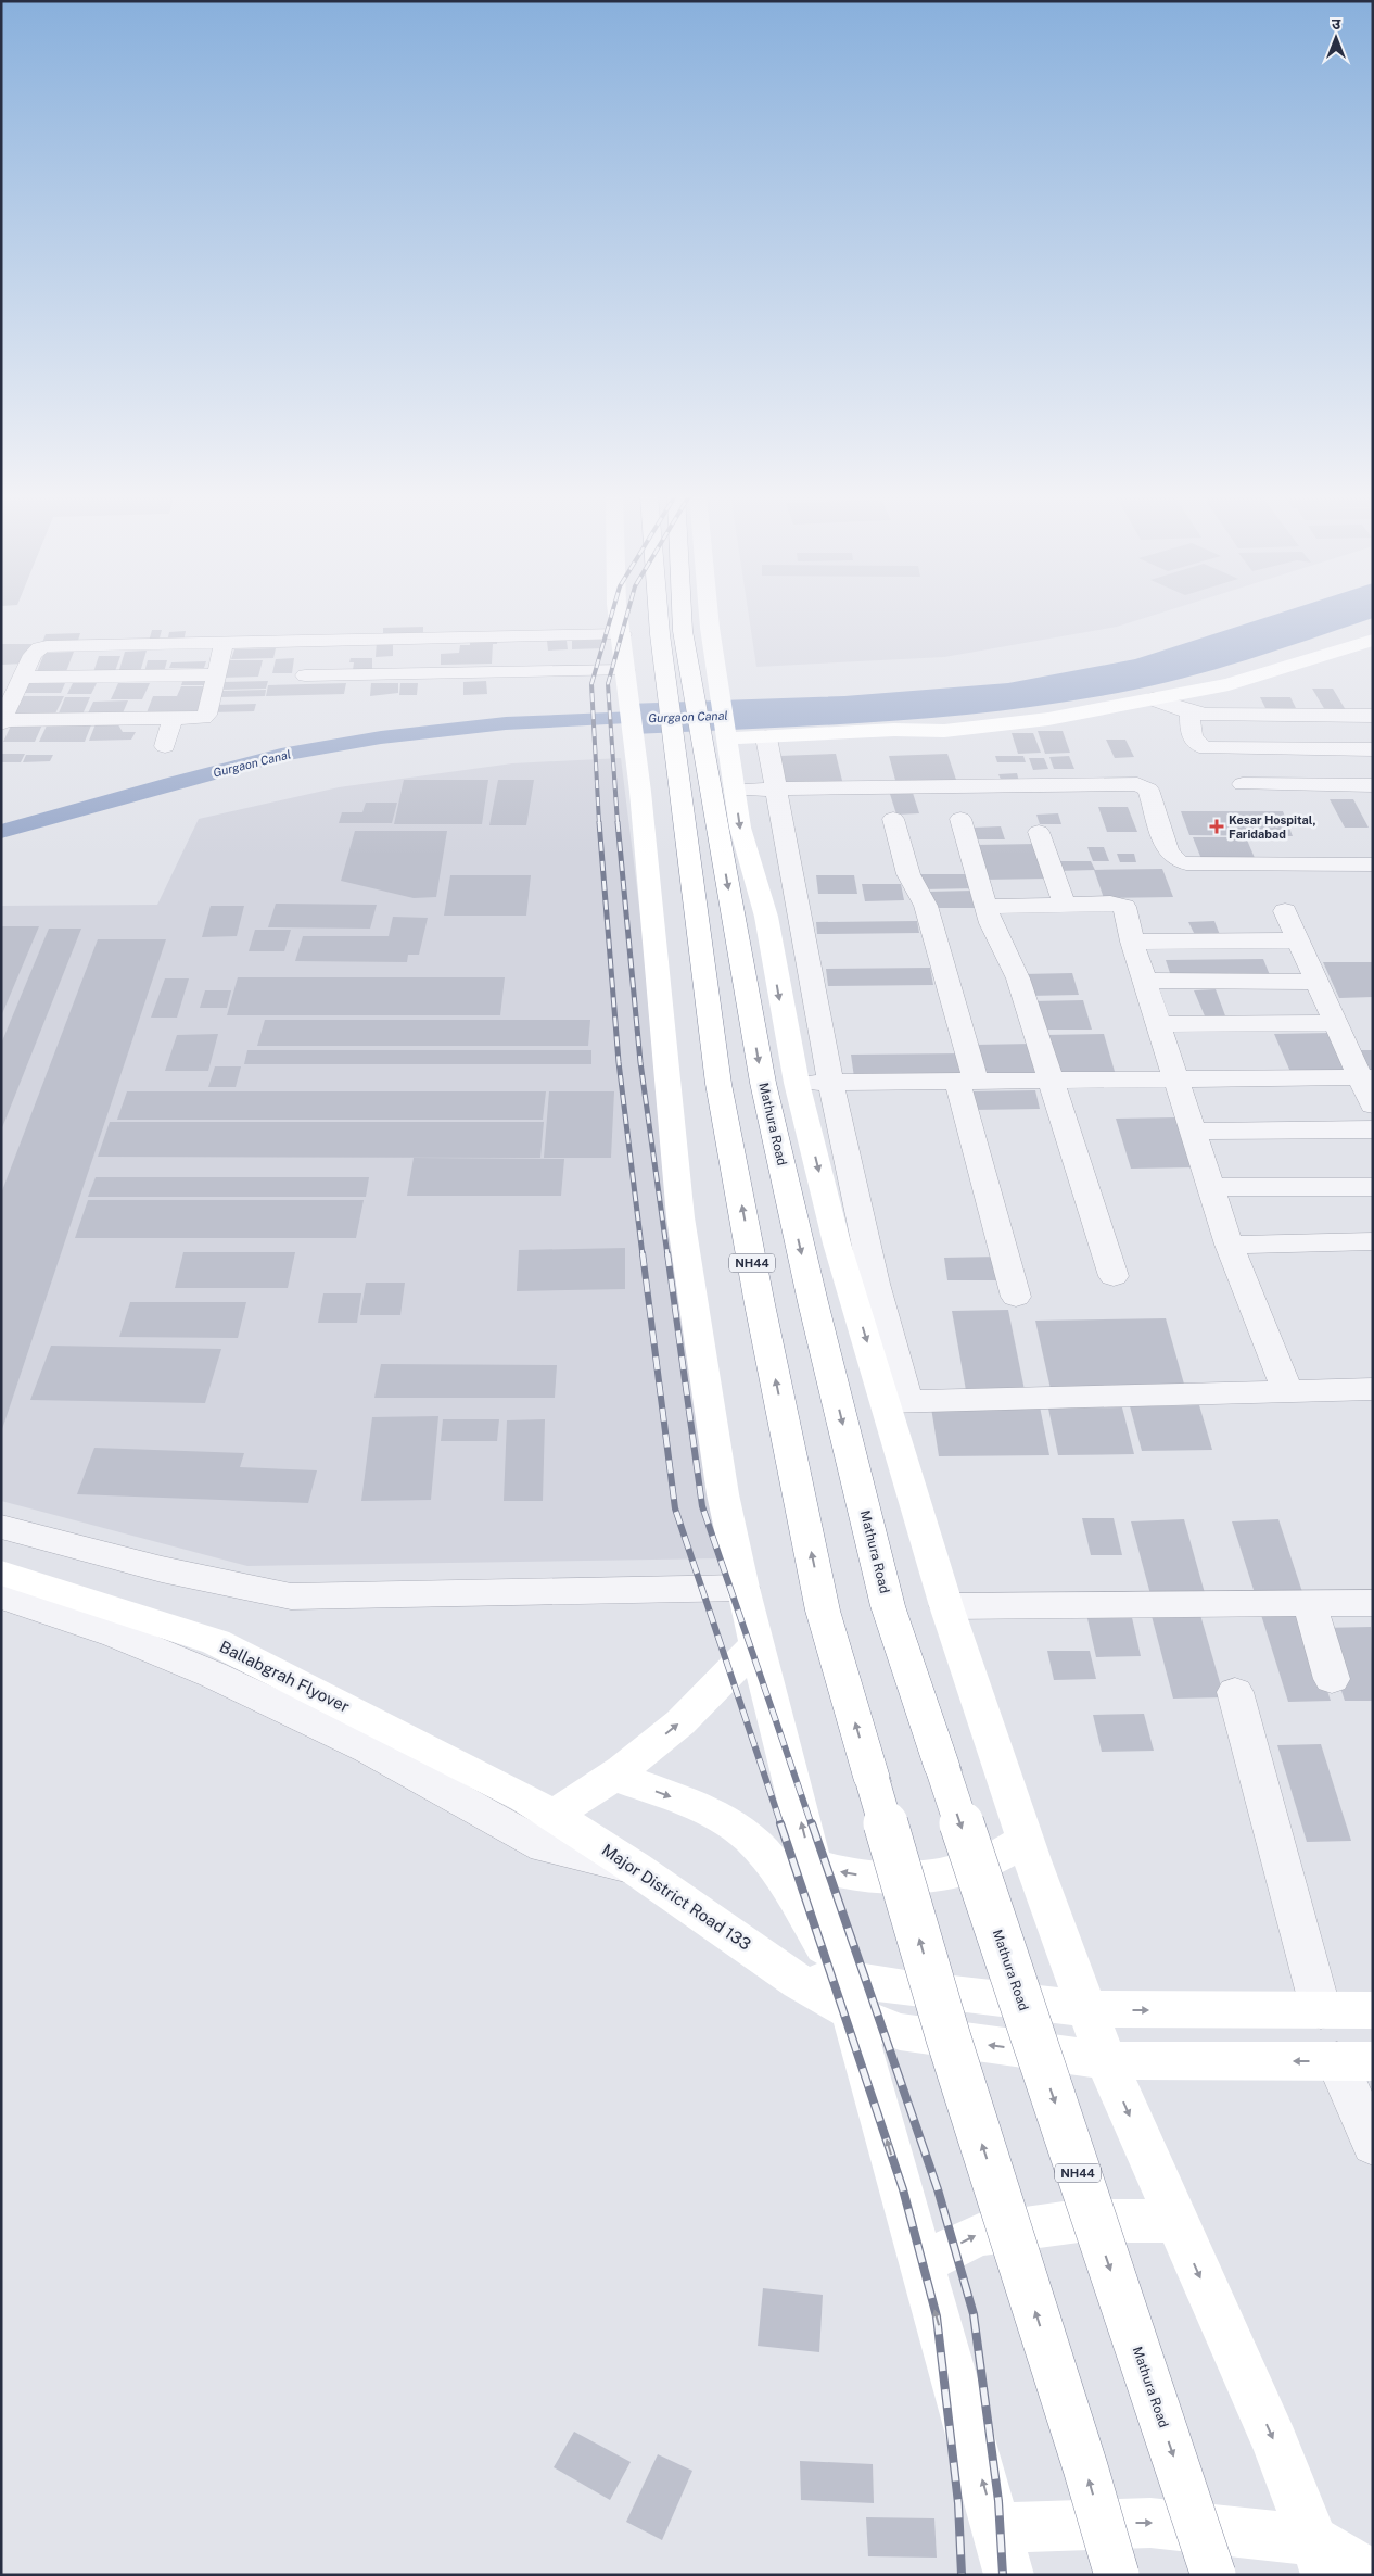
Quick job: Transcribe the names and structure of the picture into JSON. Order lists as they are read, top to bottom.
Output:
{
  "streets": {
    "main road": [
      "Mathura Road",
      "NH44",
      "Ballabgrah Flyover",
      "Major District Road 133"
    ]
  },
  "crossings": [
    ["Ballabgrah Flyover", "Major District Road 133"]
  ],
  "water": ["Gurgaon Canal"],
  "places": {
    "health": ["Kesar Hospital, Faridabad"]
  },
  "north": "top"
}
